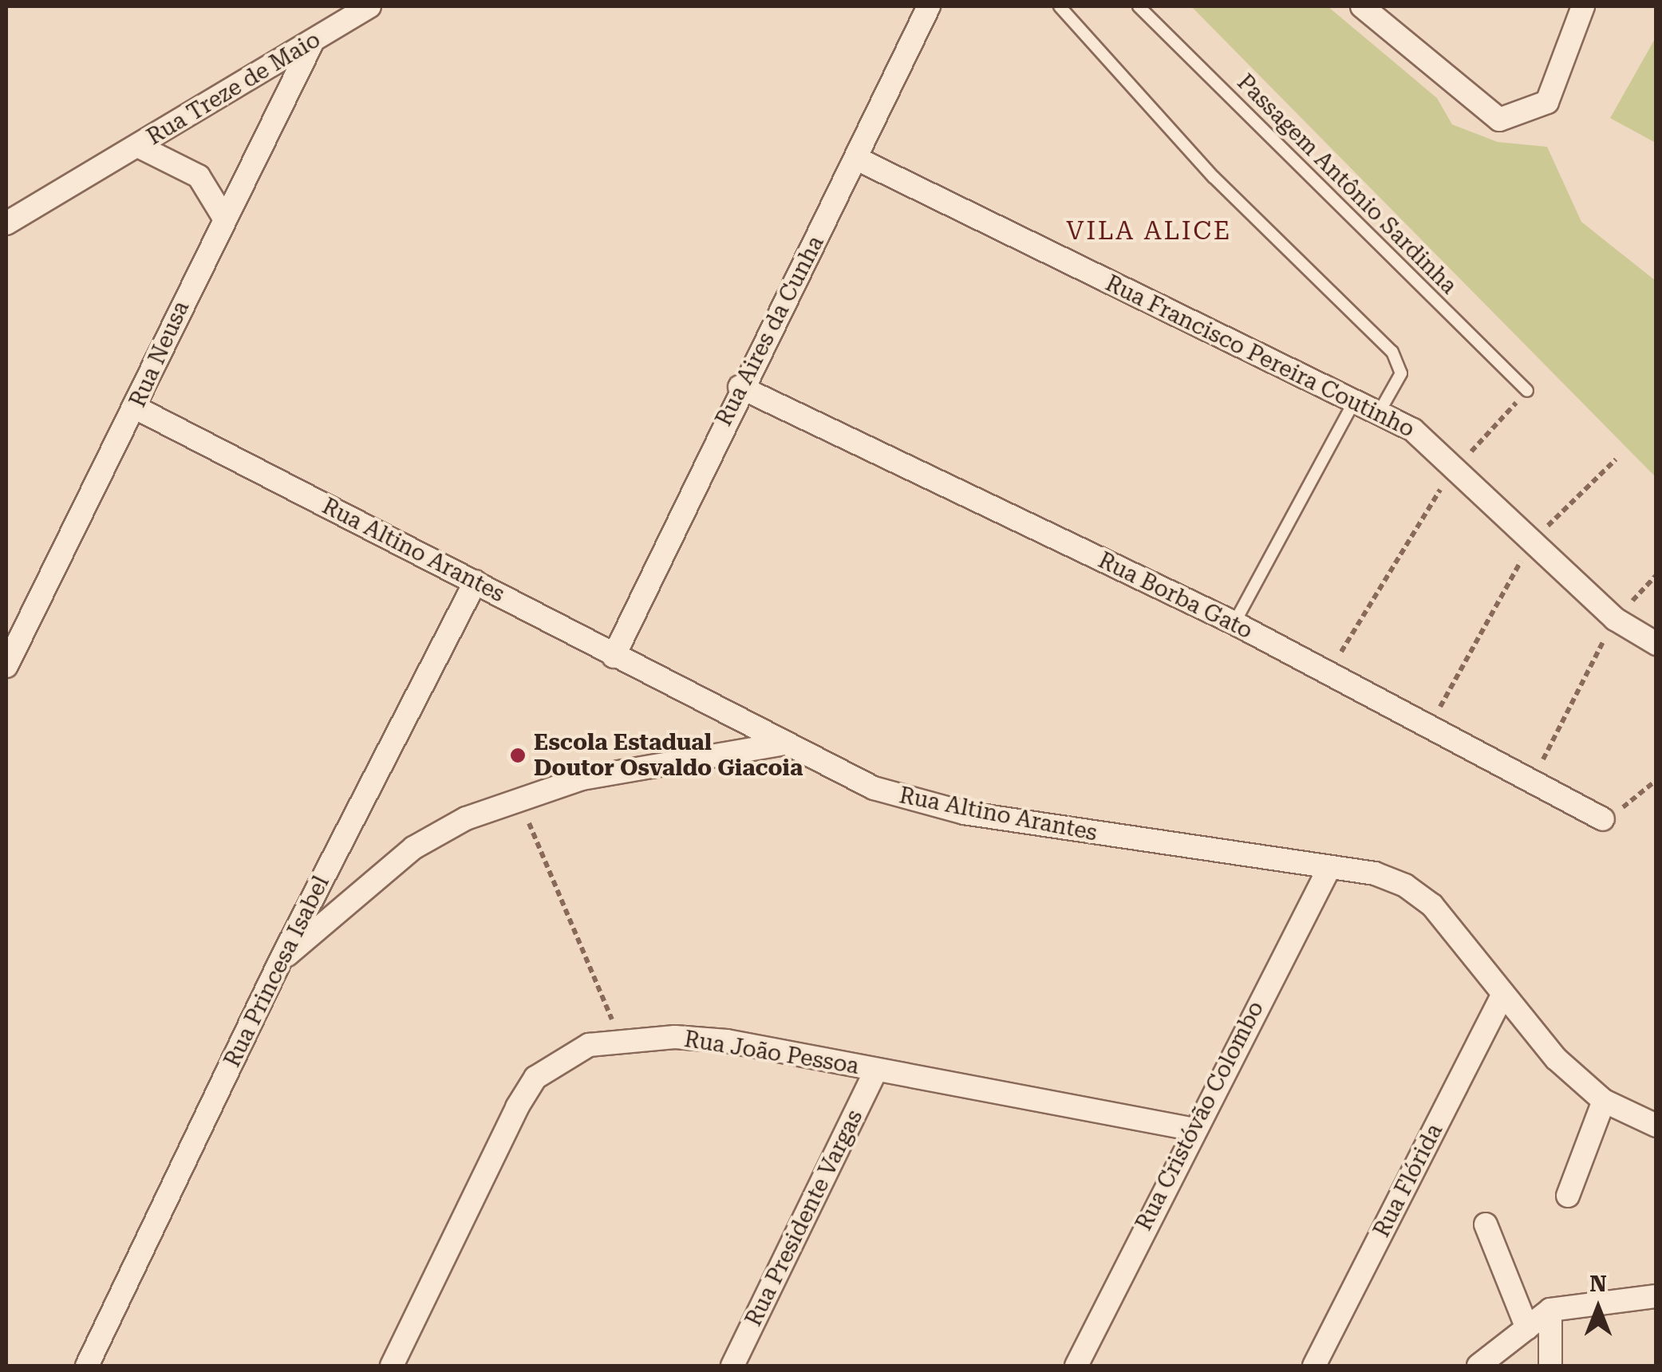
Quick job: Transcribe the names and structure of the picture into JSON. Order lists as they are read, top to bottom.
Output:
{
  "streets": {
    "street": [
      "Rua Treze de Maio",
      "Rua Aires da Cunha",
      "Rua Neusa",
      "Rua Francisco Pereira Coutinho",
      "Rua Altino Arantes",
      "Rua Borba Gato",
      "Rua Princesa Isabel",
      "Rua João Pessoa",
      "Rua Cristóvão Colombo",
      "Rua Flórida",
      "Rua Presidente Vargas"
    ],
    "lane": ["Passagem Antônio Sardinha"]
  },
  "crossings": [
    ["Rua Treze de Maio", "Rua Neusa"],
    ["Rua Aires da Cunha", "Rua Francisco Pereira Coutinho"],
    ["Rua Aires da Cunha", "Rua Altino Arantes"],
    ["Rua Aires da Cunha", "Rua Borba Gato"],
    ["Rua Neusa", "Rua Altino Arantes"],
    ["Rua Altino Arantes", "Rua Princesa Isabel"],
    ["Rua Altino Arantes", "Rua Cristóvão Colombo"],
    ["Rua Altino Arantes", "Rua Flórida"],
    ["Rua João Pessoa", "Rua Cristóvão Colombo"],
    ["Rua João Pessoa", "Rua Presidente Vargas"]
  ],
  "districts": ["VILA ALICE"],
  "places": ["Escola Estadual Doutor Osvaldo Giacoia"],
  "north": "top"
}
